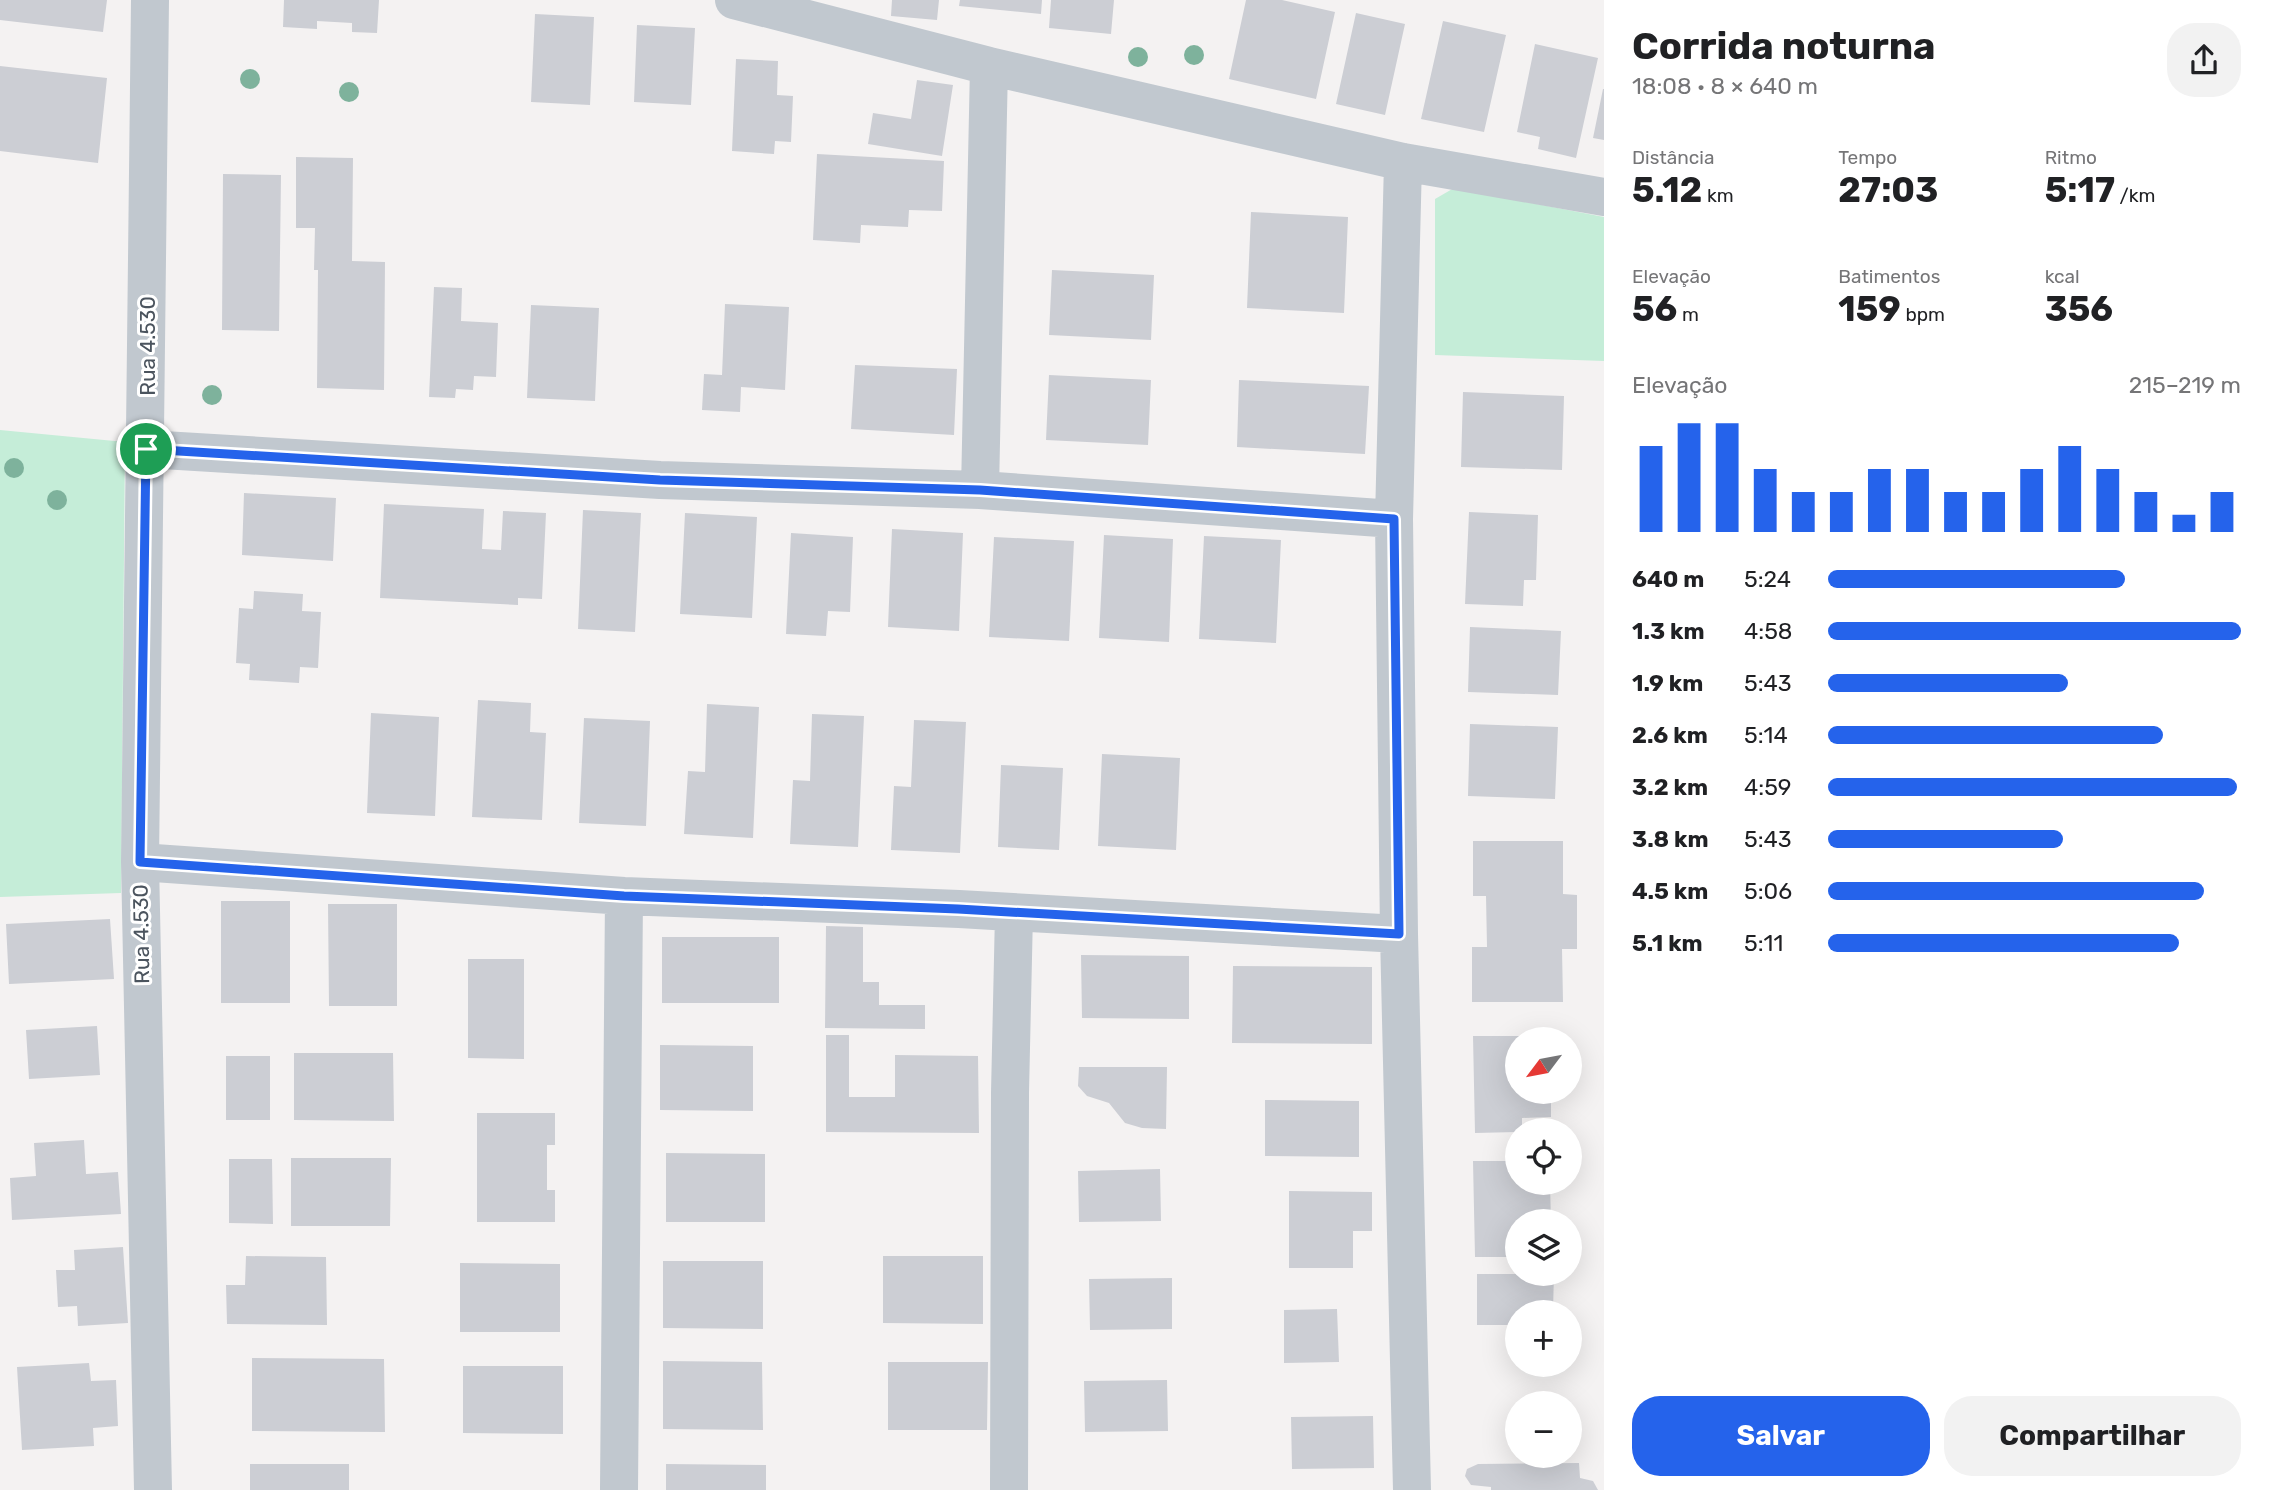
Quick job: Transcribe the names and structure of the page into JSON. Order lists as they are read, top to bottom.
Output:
{
  "streets": {
    "street": ["Rua 4.530"]
  },
  "north": "bottom left",
  "page": {
    "heading": ["Corrida noturna", "18:08 · 8 × 640 m"],
    "stats": [
      ["Distância", "5.12 km"],
      ["Tempo", "27:03"],
      ["Ritmo", "5:17 /km"],
      ["Elevação", "56 m"],
      ["Batimentos", "159 bpm"],
      ["kcal", "356"]
    ],
    "chart": ["Elevação", "215–219 m"],
    "list": [
      {
        "name": "640 m",
        "note": "5:24"
      },
      {
        "name": "1.3 km",
        "note": "4:58"
      },
      {
        "name": "1.9 km",
        "note": "5:43"
      },
      {
        "name": "2.6 km",
        "note": "5:14"
      },
      {
        "name": "3.2 km",
        "note": "4:59"
      },
      {
        "name": "3.8 km",
        "note": "5:43"
      },
      {
        "name": "4.5 km",
        "note": "5:06"
      },
      {
        "name": "5.1 km",
        "note": "5:11"
      }
    ],
    "map_buttons": ["+", "−"],
    "buttons": ["Salvar", "Compartilhar"]
  }
}
